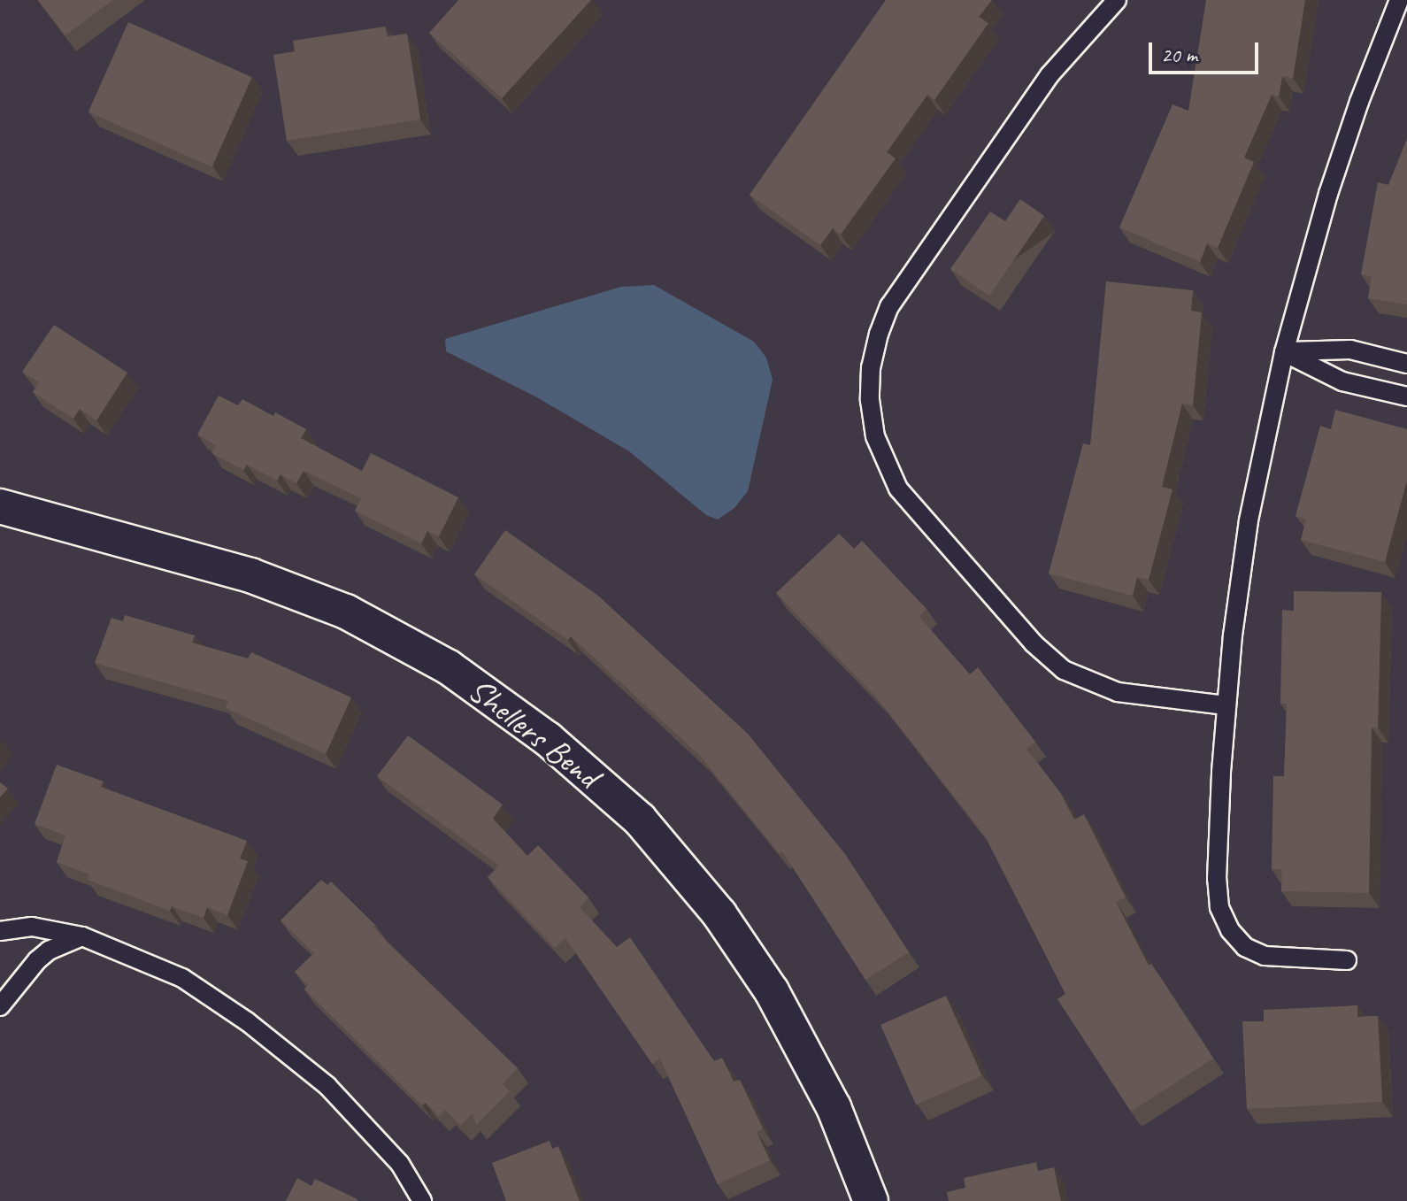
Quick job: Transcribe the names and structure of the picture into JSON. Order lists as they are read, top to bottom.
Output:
{
  "streets": {
    "street": ["Shellers Bend"]
  },
  "scale_bar": "20 m"
}
